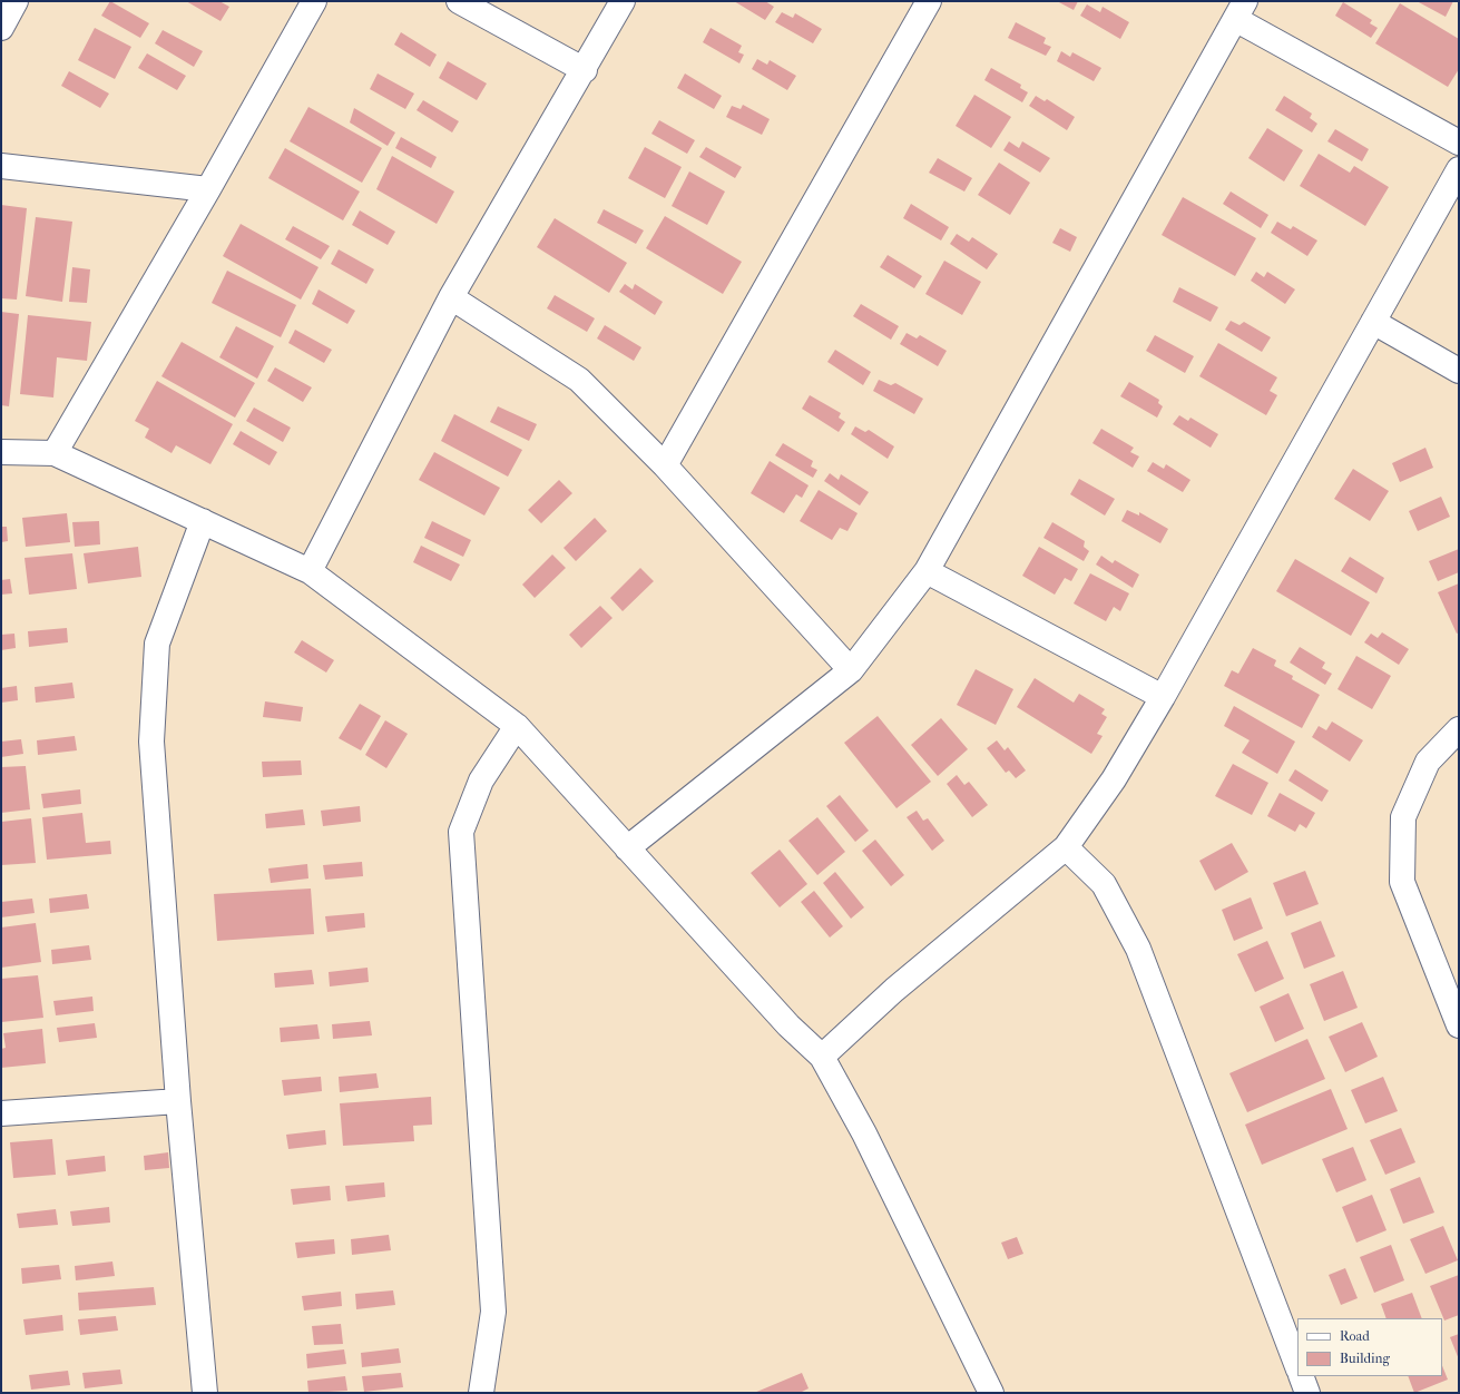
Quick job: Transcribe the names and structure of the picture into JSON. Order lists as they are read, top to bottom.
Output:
{
  "legend": ["Road", "Building"]
}
